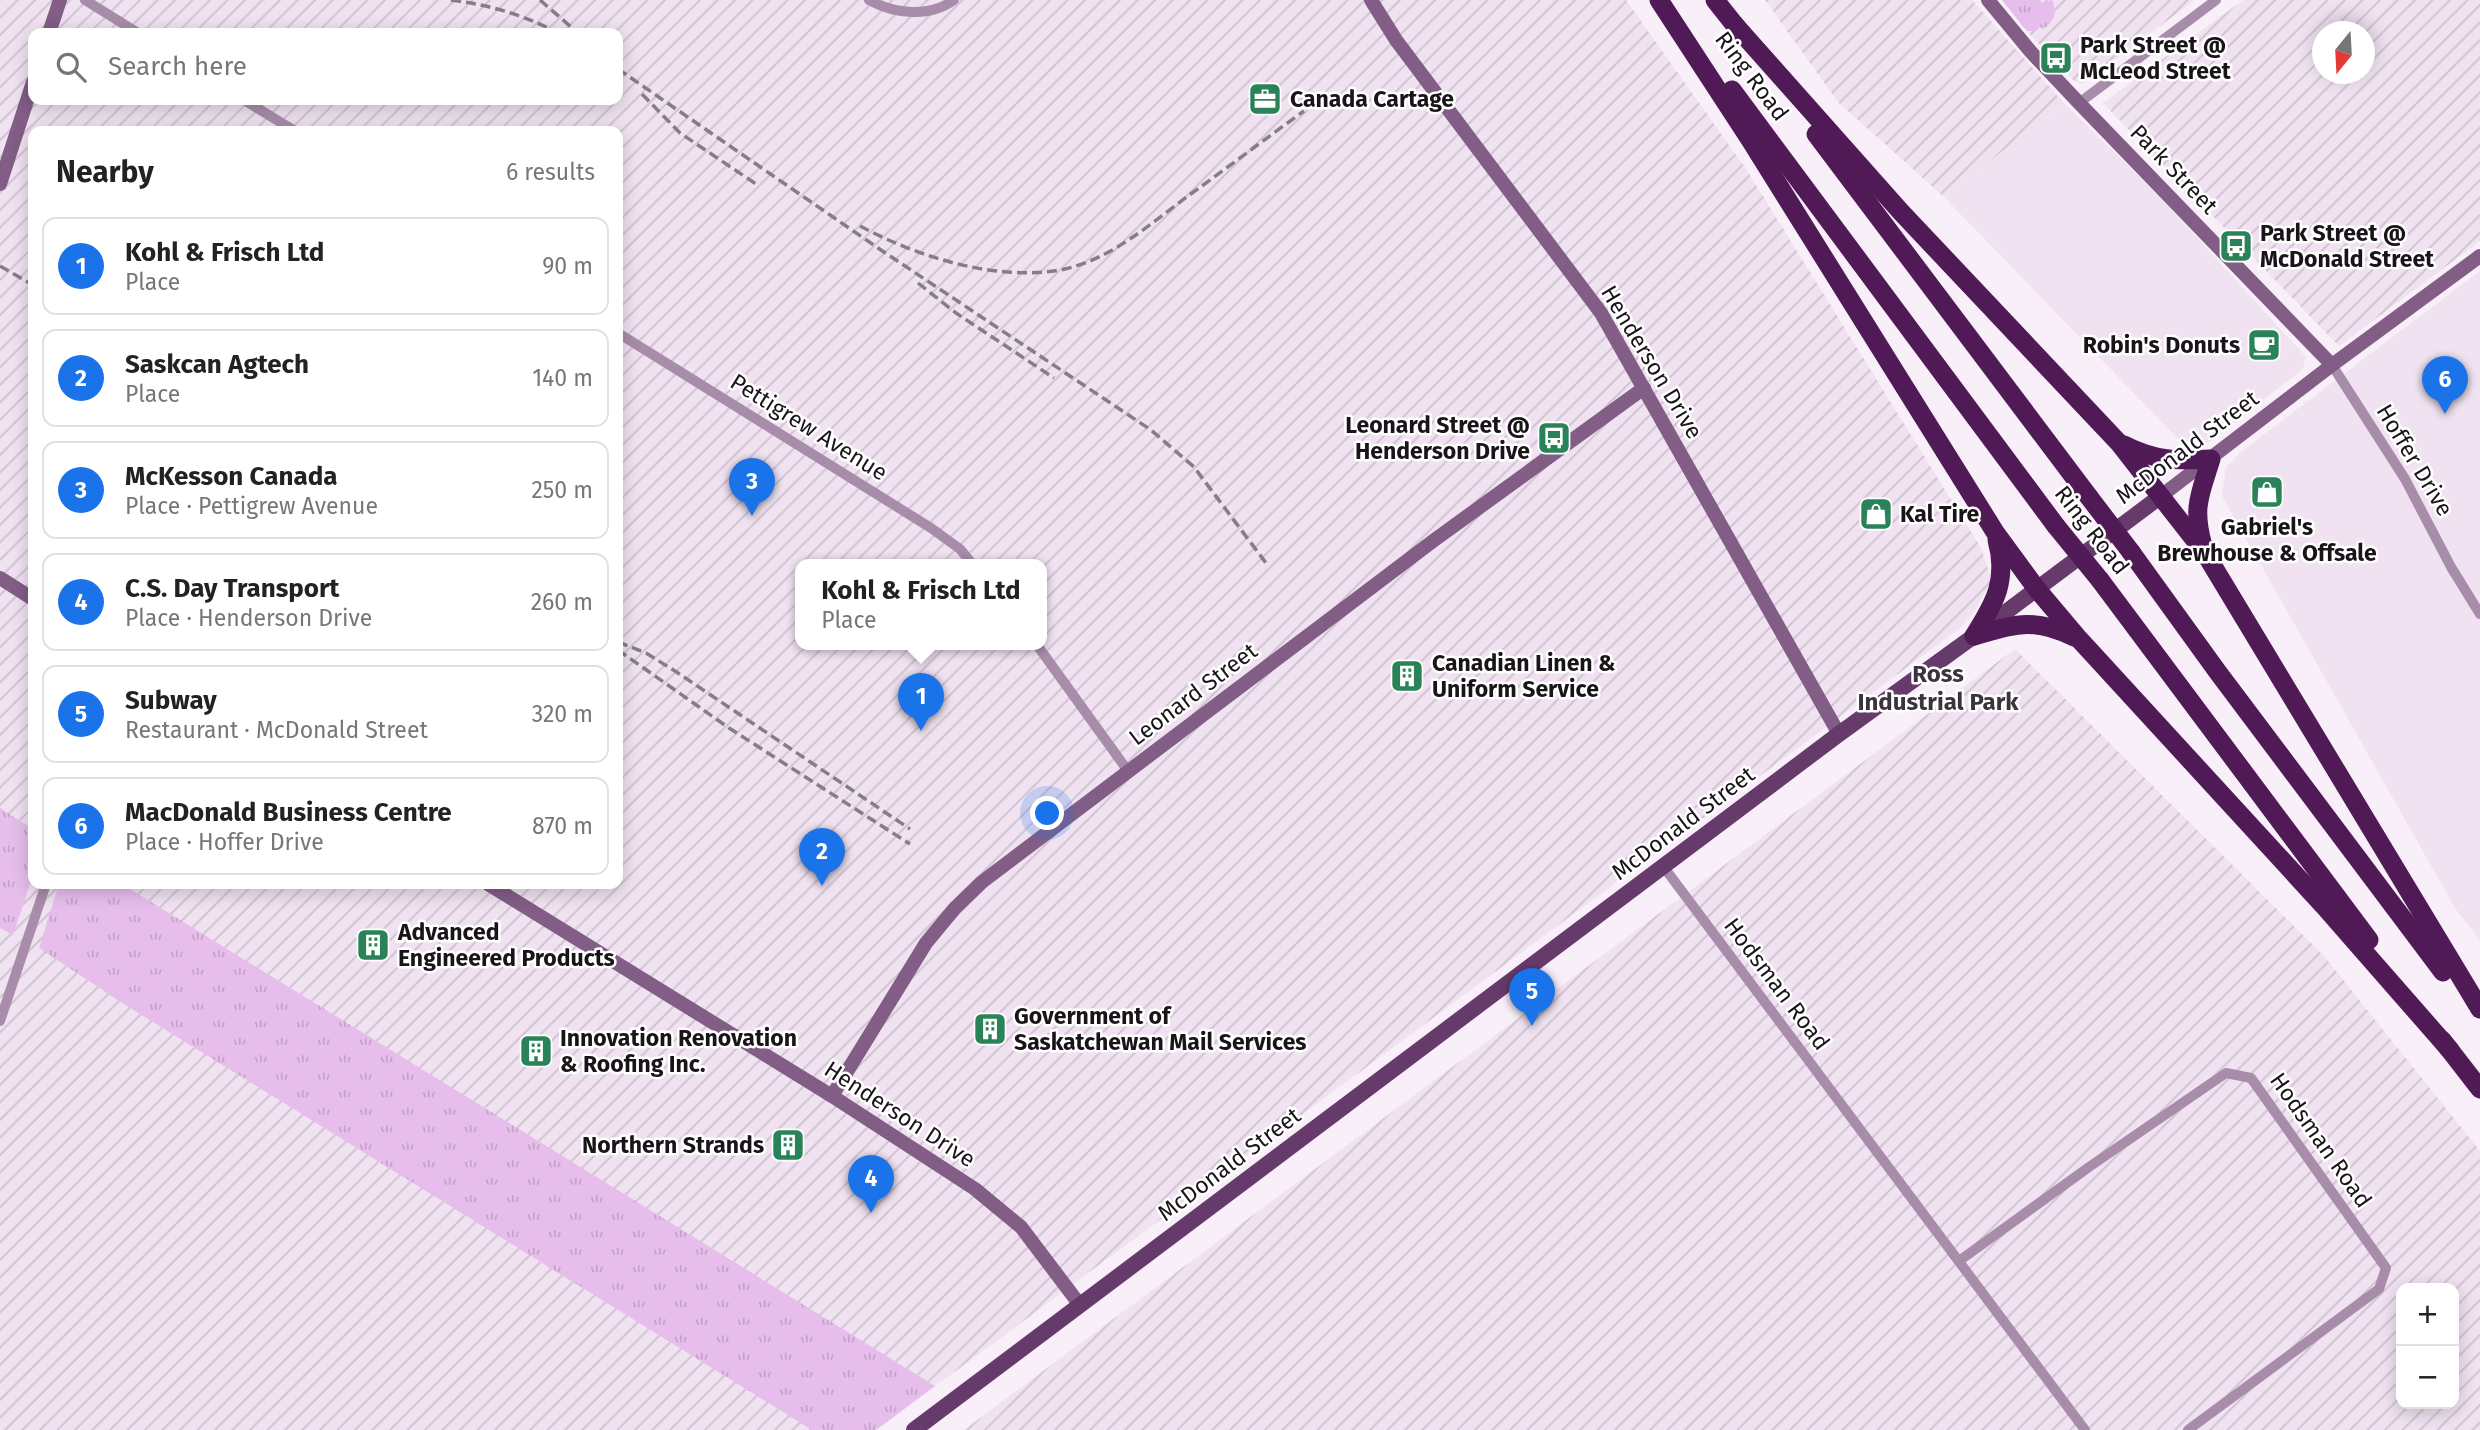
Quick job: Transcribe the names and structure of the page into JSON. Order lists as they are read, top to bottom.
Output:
{
  "streets": {
    "highway": ["Ring Road"],
    "main road": ["McDonald Street"],
    "street": [
      "Park Street",
      "Henderson Drive",
      "Pettigrew Avenue",
      "Hoffer Drive",
      "Leonard Street",
      "Hodsman Road"
    ]
  },
  "crossings": [
    ["Park Street", "McDonald Street"],
    ["Park Street", "Hoffer Drive"],
    ["Henderson Drive", "McDonald Street"],
    ["Henderson Drive", "Leonard Street"],
    ["McDonald Street", "Hoffer Drive"],
    ["McDonald Street", "Hodsman Road"]
  ],
  "districts": ["Ross Industrial Park"],
  "places": {
    "bus stop": ["Park Street @ McLeod Street", "Park Street @ McDonald Street", "Leonard Street @ Henderson Drive"],
    "office": ["Canada Cartage"],
    "cafe": ["Robin's Donuts"],
    "shop": ["Gabriel's Brewhouse & Offsale", "Kal Tire"],
    "building": [
      "Canadian Linen & Uniform Service",
      "Advanced Engineered Products",
      "Government of Saskatchewan Mail Services",
      "Innovation Renovation & Roofing Inc.",
      "Northern Strands"
    ]
  },
  "north": "bottom",
  "page": {
    "search": "Search here",
    "heading": ["Nearby", "6 results"],
    "list": [
      {
        "mark": "1",
        "name": "Kohl & Frisch Ltd",
        "note": "Place",
        "value": "90 m"
      },
      {
        "mark": "2",
        "name": "Saskcan Agtech",
        "note": "Place",
        "value": "140 m"
      },
      {
        "mark": "3",
        "name": "McKesson Canada",
        "note": "Place · Pettigrew Avenue",
        "value": "250 m"
      },
      {
        "mark": "4",
        "name": "C.S. Day Transport",
        "note": "Place · Henderson Drive",
        "value": "260 m"
      },
      {
        "mark": "5",
        "name": "Subway",
        "note": "Restaurant · McDonald Street",
        "value": "320 m"
      },
      {
        "mark": "6",
        "name": "MacDonald Business Centre",
        "note": "Place · Hoffer Drive",
        "value": "870 m"
      }
    ],
    "pins": [
      "6",
      "3",
      "1",
      "2",
      "5",
      "4"
    ],
    "popup": ["Kohl & Frisch Ltd", "Place"],
    "map_buttons": ["+", "−"]
  }
}
